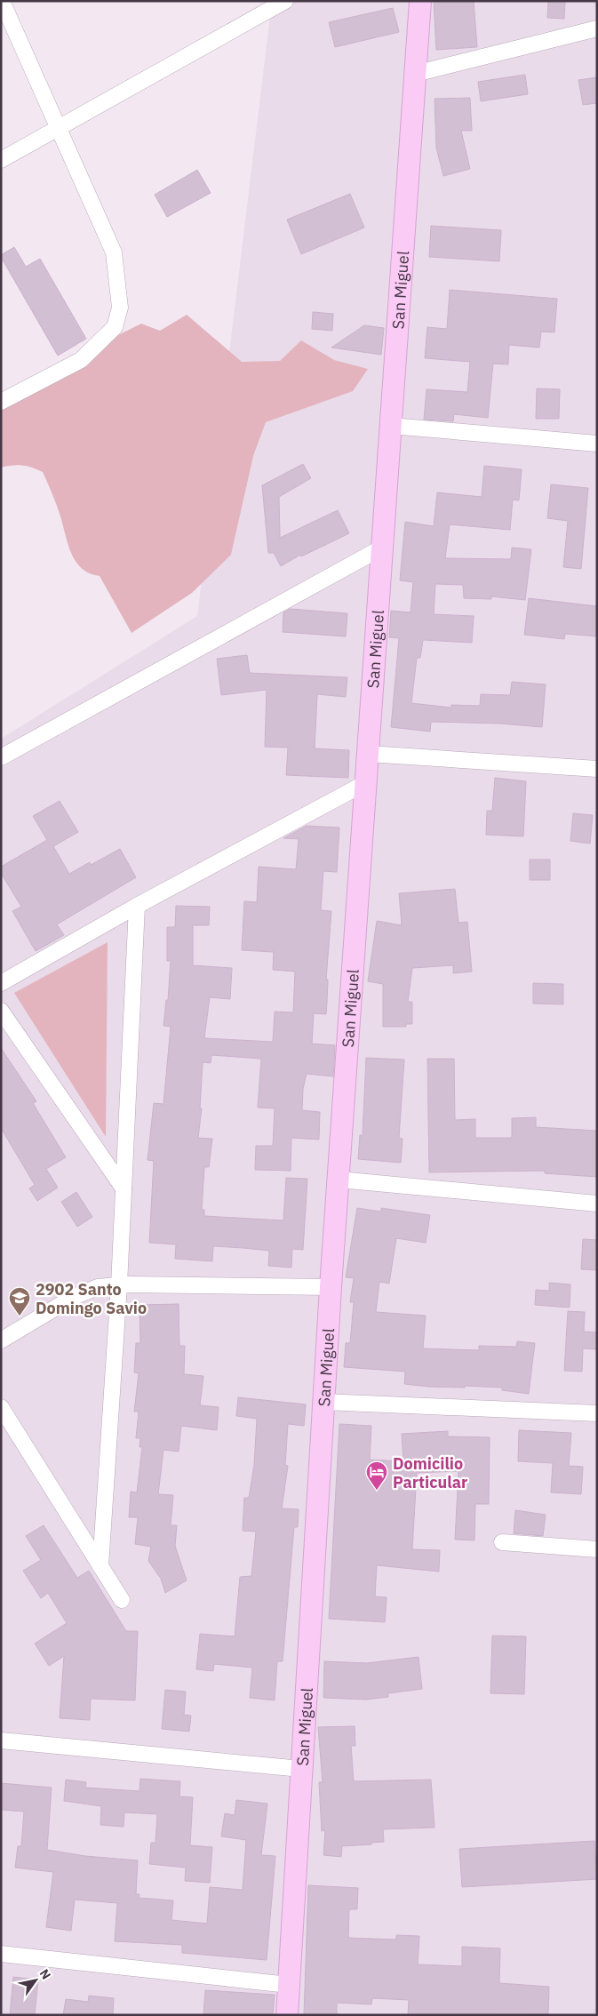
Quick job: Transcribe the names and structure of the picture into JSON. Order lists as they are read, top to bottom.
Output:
{
  "streets": {
    "street": ["San Miguel"]
  },
  "places": {
    "school or university": ["2902 Santo Domingo Savio"],
    "hotel": ["Domicilio Particular"]
  },
  "north": "top right"
}
